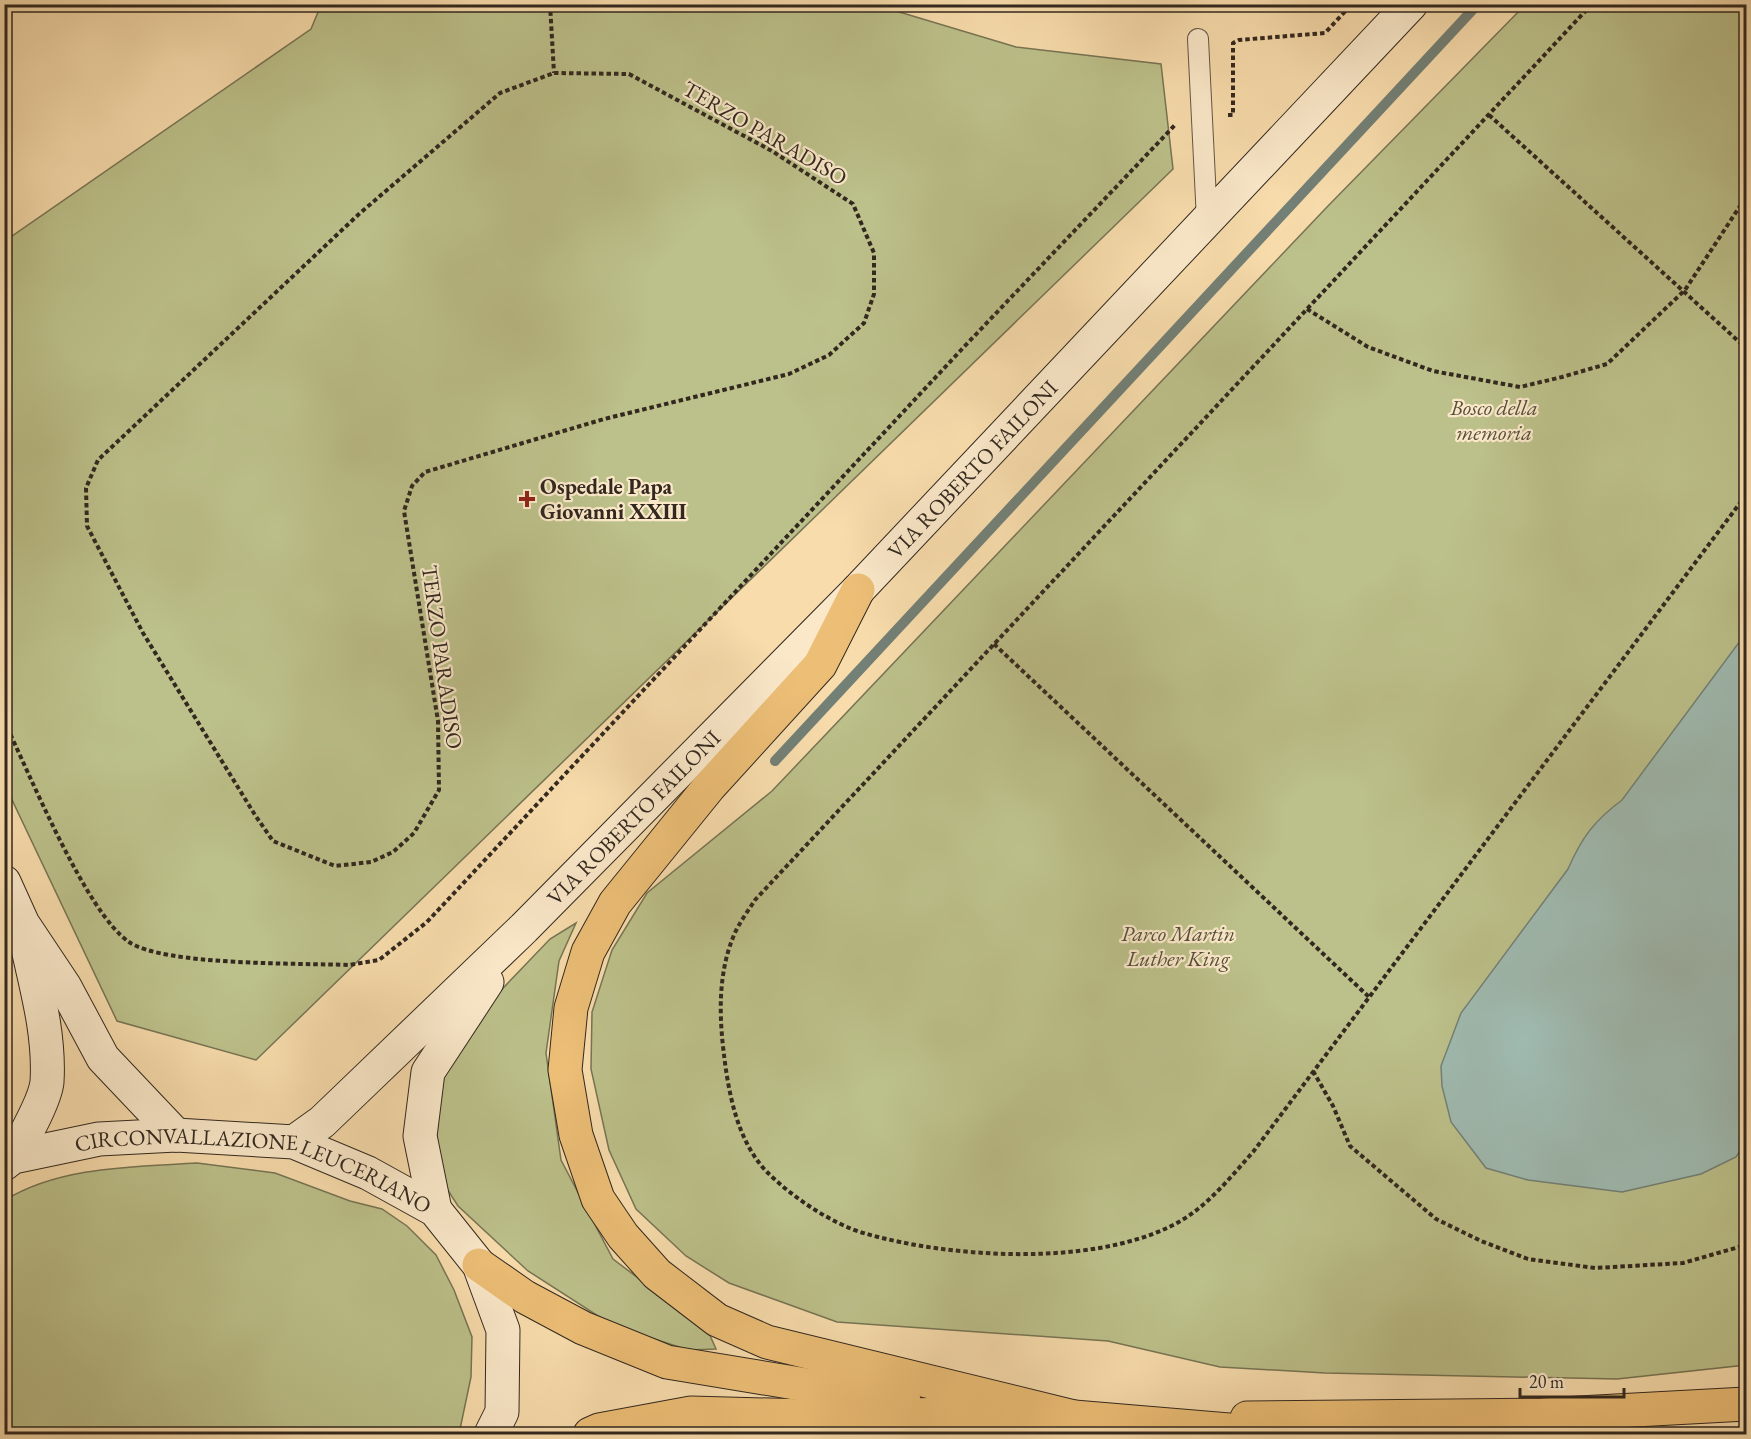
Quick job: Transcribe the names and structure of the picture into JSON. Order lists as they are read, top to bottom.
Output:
{
  "streets": {
    "street": ["VIA ROBERTO FAILONI", "CIRCONVALLAZIONE LEUCERIANO"],
    "path": ["TERZO PARADISO"]
  },
  "crossings": [
    ["VIA ROBERTO FAILONI", "CIRCONVALLAZIONE LEUCERIANO"]
  ],
  "parks": ["Bosco della memoria", "Parco Martin Luther King"],
  "places": {
    "health": ["Ospedale Papa Giovanni XXIII"]
  },
  "scale_bar": "20 m"
}
